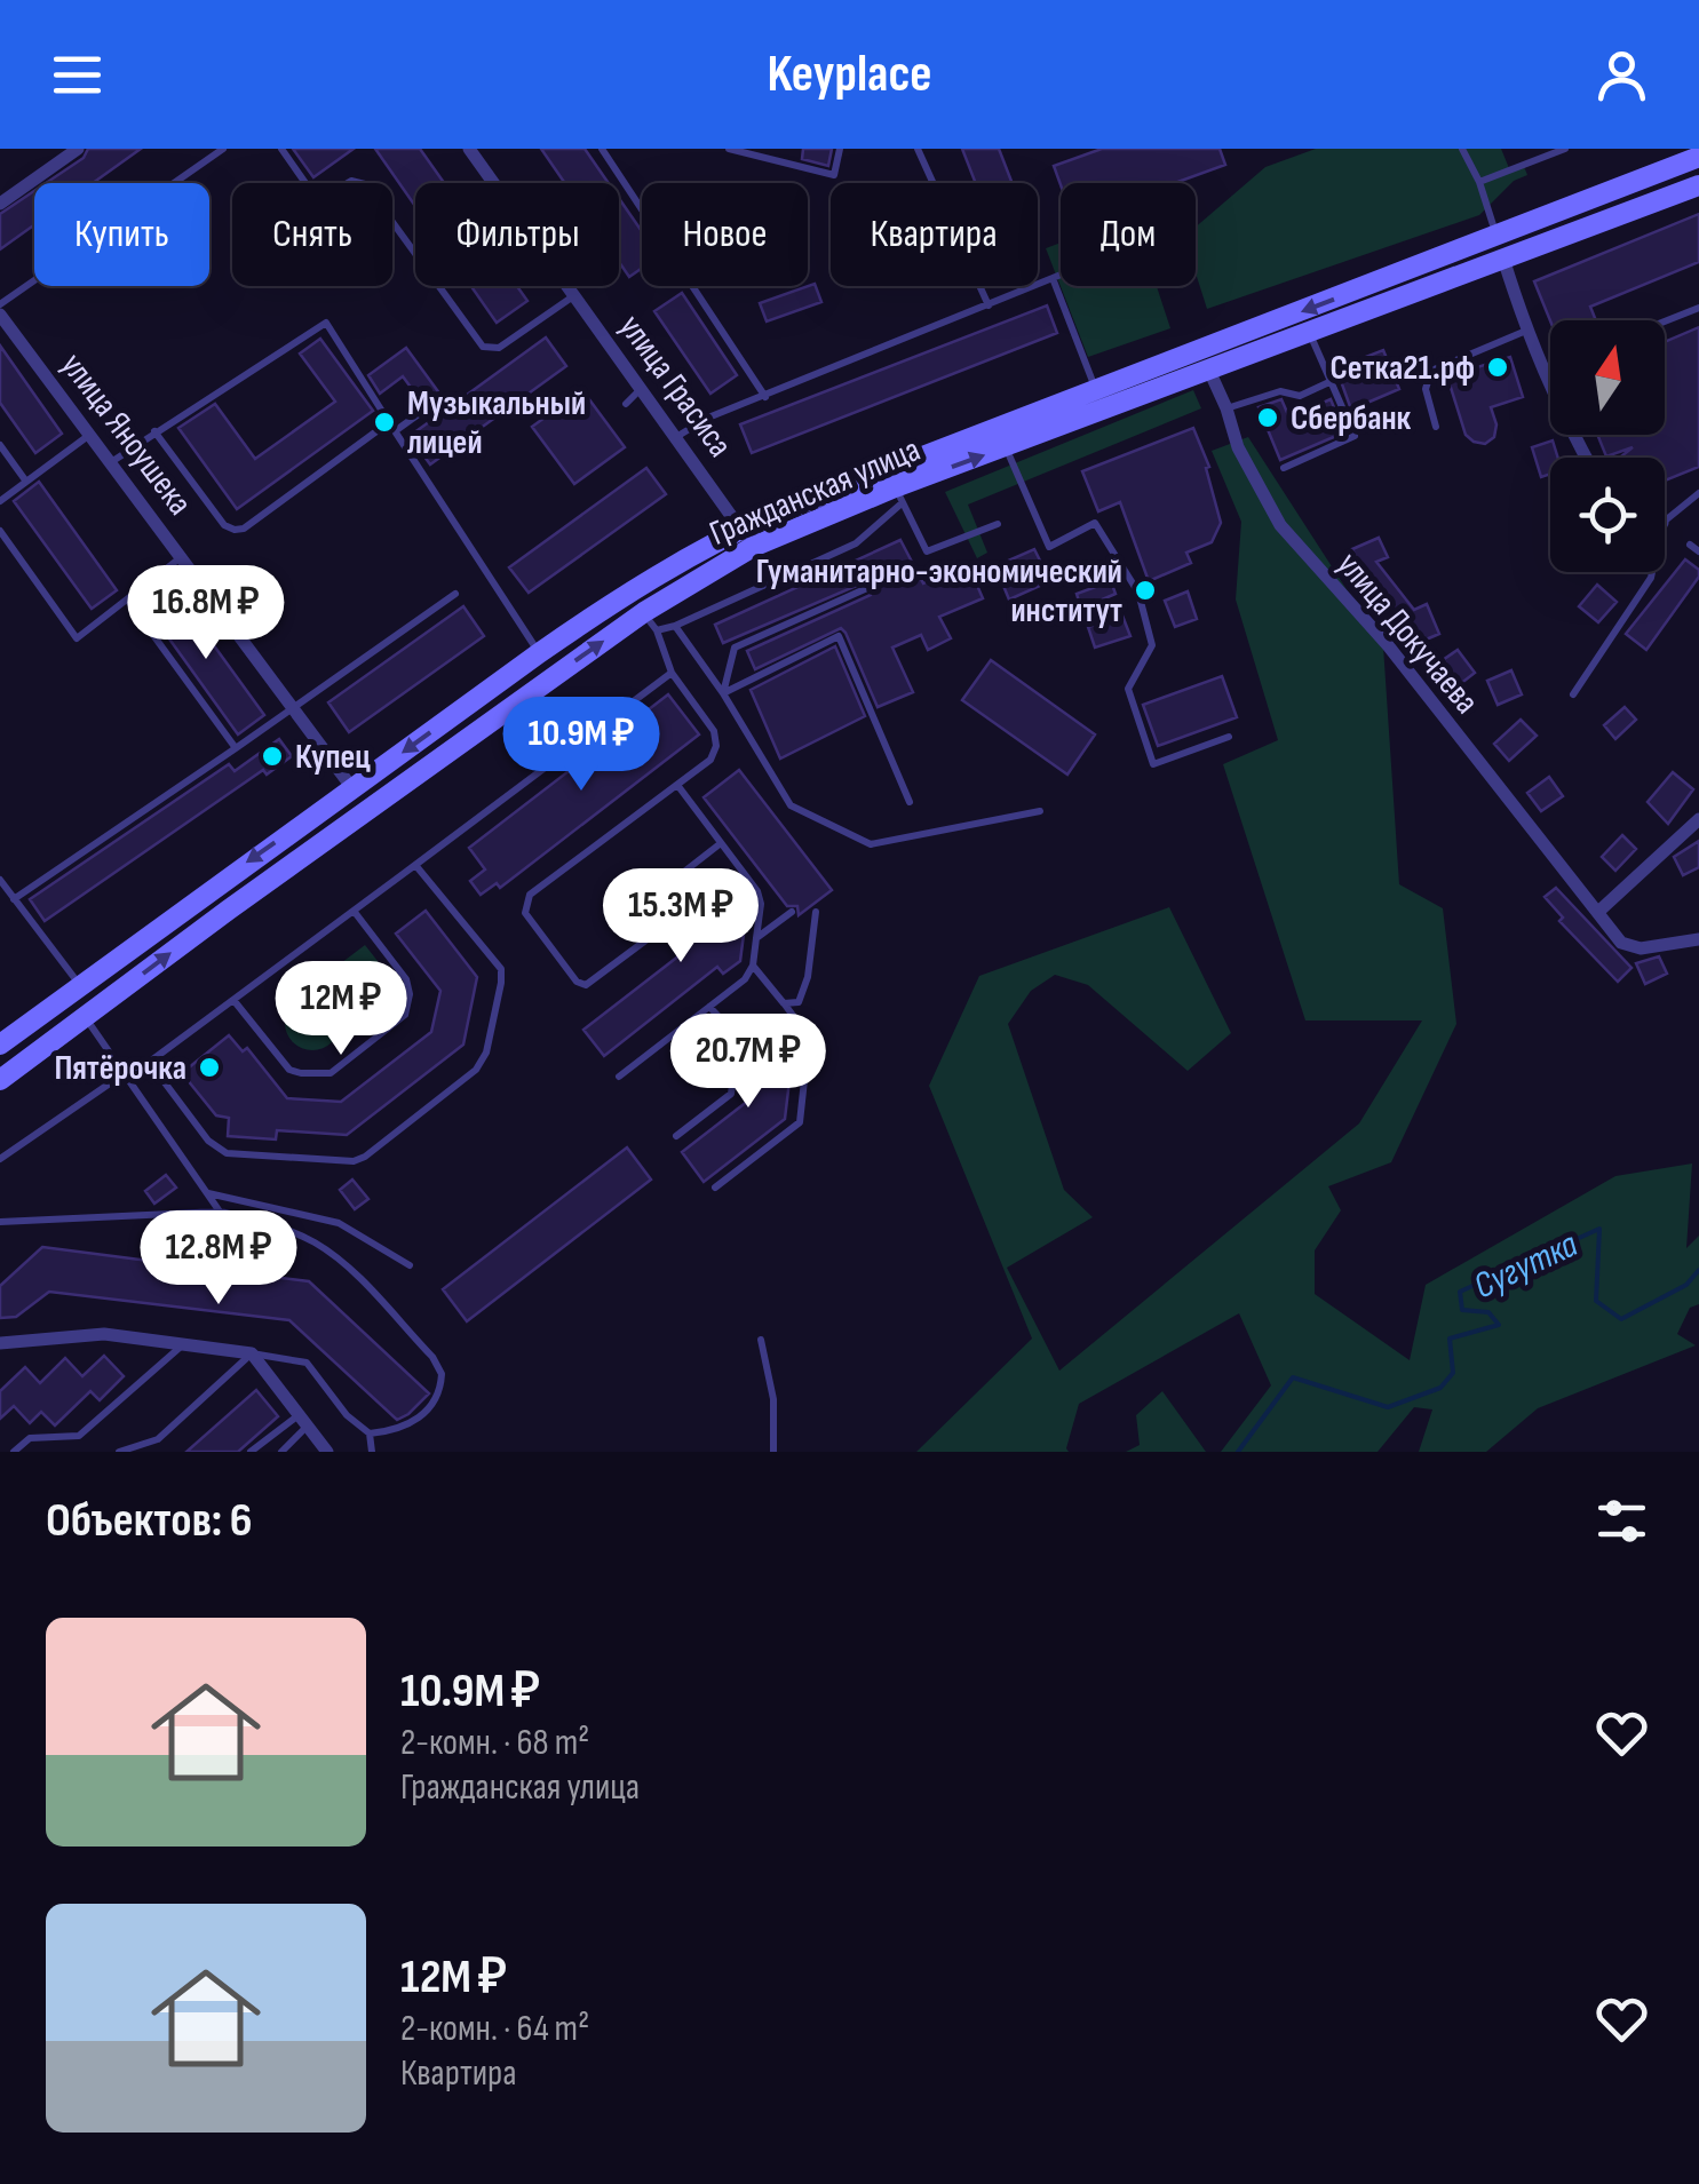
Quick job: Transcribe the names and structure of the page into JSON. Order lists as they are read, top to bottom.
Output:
{
  "streets": {
    "main road": ["улица Яноушека", "Гражданская улица"],
    "street": ["улица Грасиса", "улица Докучаева"]
  },
  "crossings": [
    ["улица Грасиса", "Гражданская улица"],
    ["улица Яноушека", "Гражданская улица"],
    ["Гражданская улица", "улица Докучаева"]
  ],
  "water": ["Сугутка"],
  "places": [
    "Сетка21.рф",
    "Сбербанк",
    "Музыкальный лицей",
    "Гуманитарно-экономический институт",
    "Купец",
    "Пятёрочка"
  ],
  "north": "top",
  "page": {
    "header": "Keyplace",
    "chip": [
      "Купить",
      "Снять",
      "Фильтры",
      "Новое",
      "Квартира",
      "Дом"
    ],
    "price": [
      "16.8M ₽",
      "10.9M ₽",
      "15.3M ₽",
      "12M ₽",
      "20.7M ₽",
      "12.8M ₽"
    ],
    "heading": "Объектов: 6",
    "list": [
      {
        "name": "10.9M ₽",
        "note": "2-комн. · 68 m² · Гражданская улица"
      },
      {
        "name": "12M ₽",
        "note": "2-комн. · 64 m² · Квартира"
      }
    ]
  }
}
